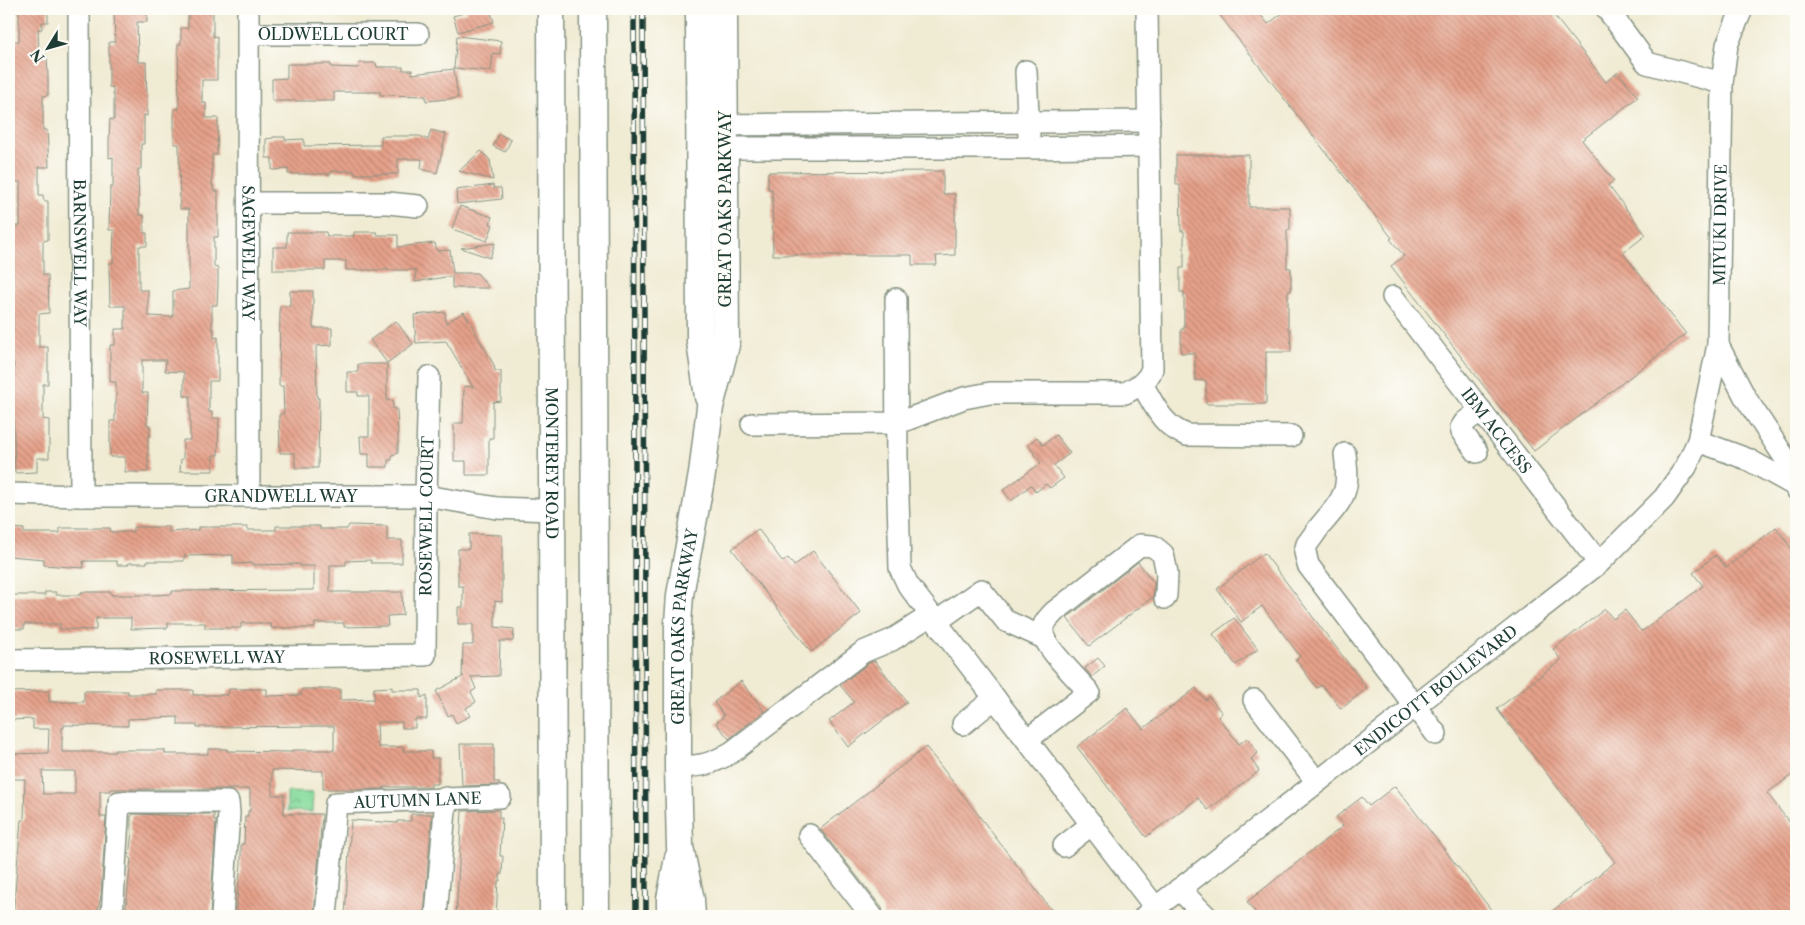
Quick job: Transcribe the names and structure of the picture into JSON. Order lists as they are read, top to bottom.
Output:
{
  "streets": {
    "main road": ["GREAT OAKS PARKWAY", "MONTEREY ROAD"],
    "street": [
      "OLDWELL COURT",
      "MIYUKI DRIVE",
      "SAGEWELL WAY",
      "BARNSWELL WAY",
      "IBM ACCESS",
      "GRANDWELL WAY",
      "ROSEWELL COURT",
      "ROSEWELL WAY",
      "ENDICOTT BOULEVARD",
      "AUTUMN LANE"
    ]
  },
  "crossings": [
    ["OLDWELL COURT", "SAGEWELL WAY"],
    ["MIYUKI DRIVE", "ENDICOTT BOULEVARD"],
    ["SAGEWELL WAY", "GRANDWELL WAY"],
    ["BARNSWELL WAY", "GRANDWELL WAY"],
    ["IBM ACCESS", "ENDICOTT BOULEVARD"],
    ["MONTEREY ROAD", "GRANDWELL WAY"],
    ["GRANDWELL WAY", "ROSEWELL COURT"],
    ["ROSEWELL COURT", "ROSEWELL WAY"]
  ],
  "north": "bottom left"
}
